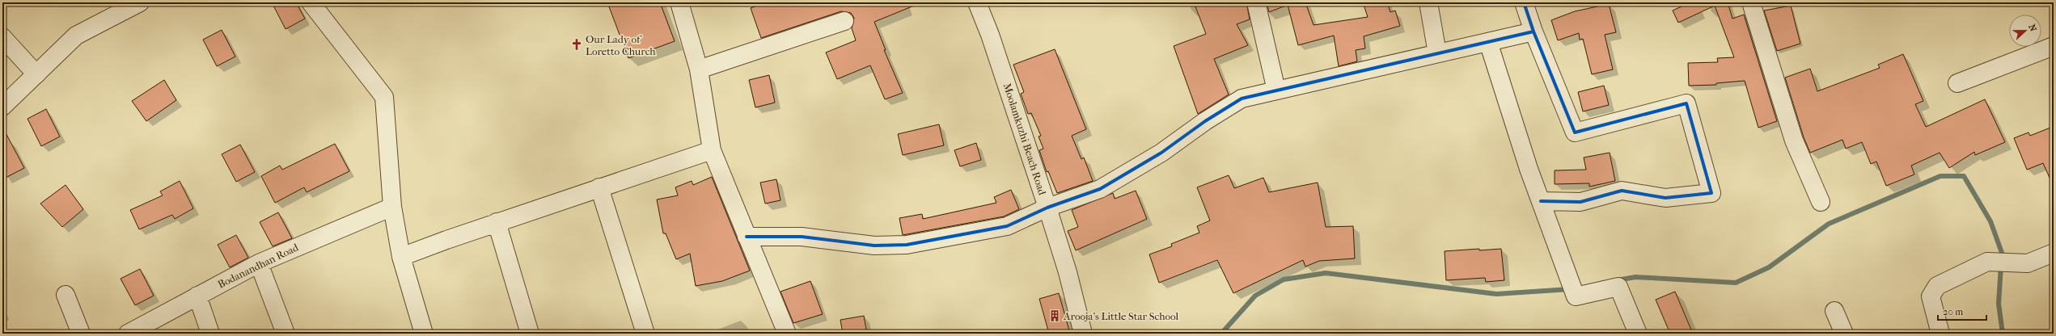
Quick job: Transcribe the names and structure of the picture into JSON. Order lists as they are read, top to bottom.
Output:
{
  "streets": {
    "street": ["Moolamkuzhi Beach Road", "Bodanandhan Road"]
  },
  "places": {
    "church": ["Our Lady of Loretto Church"],
    "building": ["Arooja's Little Star School"]
  },
  "scale_bar": "20 m",
  "north": "right"
}
